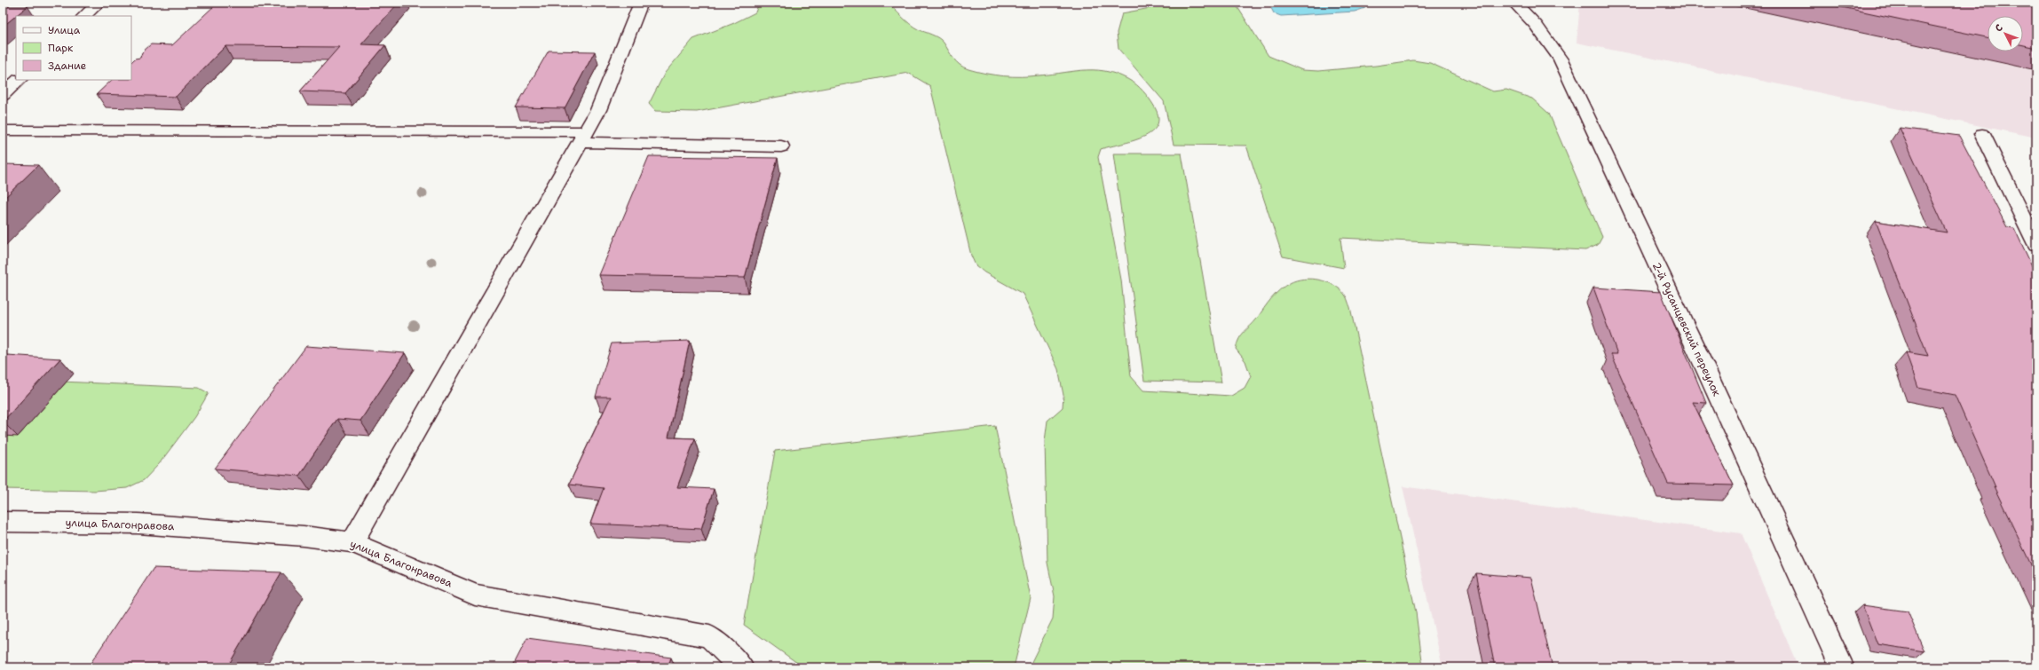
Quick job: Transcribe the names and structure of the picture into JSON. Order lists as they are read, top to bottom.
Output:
{
  "streets": {
    "street": ["2-й Русанцевский переулок", "улица Благонравова"]
  },
  "legend": ["Улица", "Парк", "Здание"],
  "north": "top left"
}
